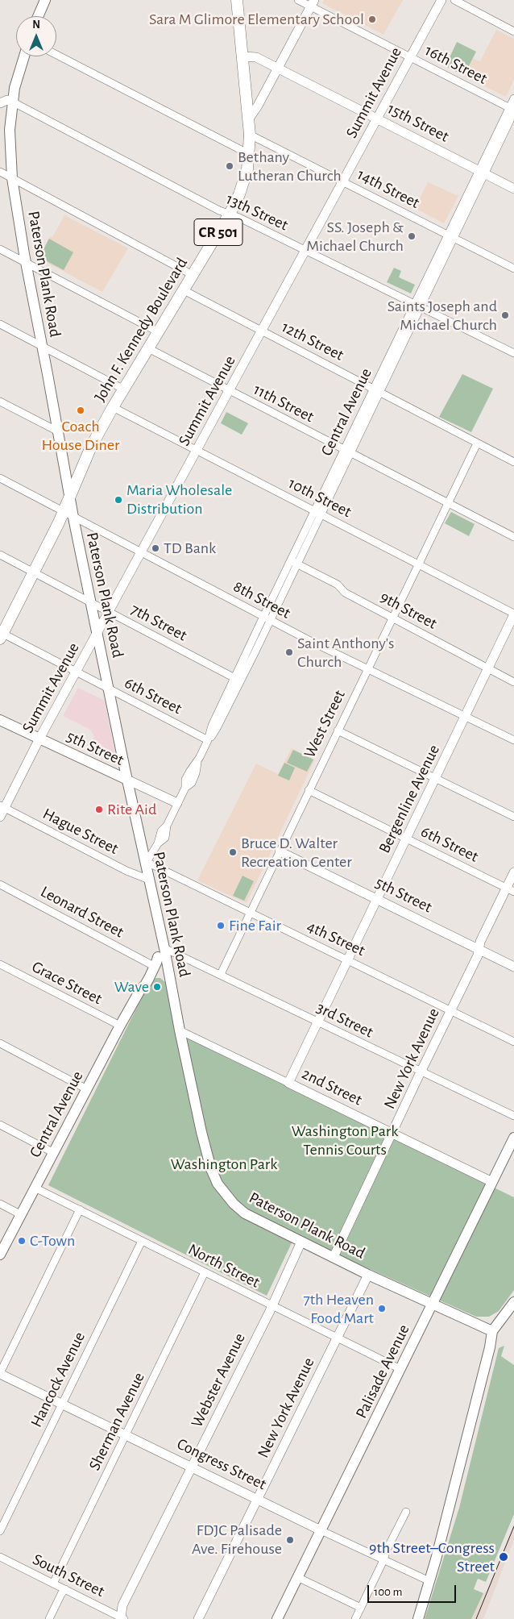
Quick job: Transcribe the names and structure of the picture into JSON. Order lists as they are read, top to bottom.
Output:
{
  "streets": {
    "main road": [
      "CR 501",
      "Paterson Plank Road",
      "John F. Kennedy Boulevard",
      "Central Avenue",
      "5th Street",
      "Palisade Avenue"
    ],
    "street": [
      "16th Street",
      "Summit Avenue",
      "15th Street",
      "14th Street",
      "13th Street",
      "12th Street",
      "11th Street",
      "10th Street",
      "8th Street",
      "9th Street",
      "7th Street",
      "6th Street",
      "West Street",
      "Bergenline Avenue",
      "Hague Street",
      "Leonard Street",
      "4th Street",
      "Grace Street",
      "3rd Street",
      "New York Avenue",
      "2nd Street",
      "North Street",
      "Hancock Avenue",
      "Webster Avenue",
      "Sherman Avenue",
      "Congress Street",
      "South Street"
    ]
  },
  "crossings": [
    ["16th Street", "Summit Avenue"],
    ["16th Street", "Central Avenue"],
    ["Summit Avenue", "15th Street"],
    ["Summit Avenue", "14th Street"],
    ["Summit Avenue", "13th Street"],
    ["Summit Avenue", "Paterson Plank Road"],
    ["Summit Avenue", "12th Street"],
    ["Summit Avenue", "11th Street"],
    ["Summit Avenue", "10th Street"],
    ["Summit Avenue", "8th Street"],
    ["Summit Avenue", "7th Street"],
    ["Summit Avenue", "6th Street"],
    ["Summit Avenue", "5th Street"],
    ["Summit Avenue", "Hague Street"],
    ["15th Street", "John F. Kennedy Boulevard"],
    ["15th Street", "Central Avenue"],
    ["14th Street", "John F. Kennedy Boulevard"],
    ["14th Street", "Central Avenue"],
    ["13th Street", "Paterson Plank Road"],
    ["13th Street", "John F. Kennedy Boulevard"],
    ["13th Street", "Central Avenue"],
    ["Paterson Plank Road", "John F. Kennedy Boulevard"],
    ["Paterson Plank Road", "Central Avenue"],
    ["Paterson Plank Road", "8th Street"],
    ["Paterson Plank Road", "7th Street"],
    ["Paterson Plank Road", "6th Street"],
    ["Paterson Plank Road", "5th Street"],
    ["Paterson Plank Road", "Hague Street"],
    ["Paterson Plank Road", "4th Street"],
    ["Paterson Plank Road", "3rd Street"],
    ["Paterson Plank Road", "New York Avenue"],
    ["Paterson Plank Road", "2nd Street"],
    ["Paterson Plank Road", "Palisade Avenue"],
    ["Paterson Plank Road", "Webster Avenue"],
    ["John F. Kennedy Boulevard", "12th Street"],
    ["John F. Kennedy Boulevard", "11th Street"],
    ["John F. Kennedy Boulevard", "10th Street"],
    ["John F. Kennedy Boulevard", "8th Street"],
    ["John F. Kennedy Boulevard", "7th Street"],
    ["John F. Kennedy Boulevard", "6th Street"],
    ["12th Street", "Central Avenue"],
    ["12th Street", "West Street"],
    ["11th Street", "Central Avenue"],
    ["11th Street", "West Street"],
    ["Central Avenue", "10th Street"],
    ["Central Avenue", "8th Street"],
    ["Central Avenue", "9th Street"],
    ["Central Avenue", "7th Street"],
    ["Central Avenue", "6th Street"],
    ["Central Avenue", "5th Street"],
    ["Central Avenue", "Leonard Street"],
    ["Central Avenue", "4th Street"],
    ["Central Avenue", "Grace Street"],
    ["Central Avenue", "3rd Street"],
    ["Central Avenue", "North Street"],
    ["10th Street", "West Street"],
    ["10th Street", "Bergenline Avenue"],
    ["8th Street", "West Street"],
    ["8th Street", "Bergenline Avenue"],
    ["9th Street", "West Street"],
    ["9th Street", "Bergenline Avenue"],
    ["6th Street", "West Street"],
    ["6th Street", "Bergenline Avenue"],
    ["6th Street", "New York Avenue"],
    ["West Street", "5th Street"],
    ["West Street", "4th Street"],
    ["West Street", "3rd Street"],
    ["5th Street", "Bergenline Avenue"],
    ["5th Street", "New York Avenue"],
    ["Bergenline Avenue", "4th Street"],
    ["Bergenline Avenue", "3rd Street"],
    ["Bergenline Avenue", "2nd Street"],
    ["4th Street", "New York Avenue"],
    ["3rd Street", "New York Avenue"],
    ["New York Avenue", "2nd Street"],
    ["New York Avenue", "North Street"],
    ["New York Avenue", "Congress Street"],
    ["2nd Street", "Palisade Avenue"],
    ["North Street", "Palisade Avenue"],
    ["North Street", "Hancock Avenue"],
    ["North Street", "Webster Avenue"],
    ["North Street", "Sherman Avenue"],
    ["Palisade Avenue", "Congress Street"],
    ["Hancock Avenue", "Congress Street"],
    ["Webster Avenue", "Congress Street"],
    ["Webster Avenue", "South Street"],
    ["Sherman Avenue", "Congress Street"],
    ["Sherman Avenue", "South Street"]
  ],
  "parks": ["Washington Park Tennis Courts", "Washington Park"],
  "places": [
    "Sara M Glimore Elementary School",
    "Bethany Lutheran Church",
    "SS. Joseph & Michael Church",
    "Saints Joseph and Michael Church",
    "Coach House Diner",
    "Maria Wholesale Distribution",
    "TD Bank",
    "Saint Anthony's Church",
    "Rite Aid",
    "Bruce D. Walter Recreation Center",
    "Fine Fair",
    "Wave",
    "C-Town",
    "7th Heaven Food Mart",
    "FDJC Palisade Ave. Firehouse",
    "9th Street–Congress Street"
  ],
  "scale_bar": "100 m",
  "north": "top"
}
